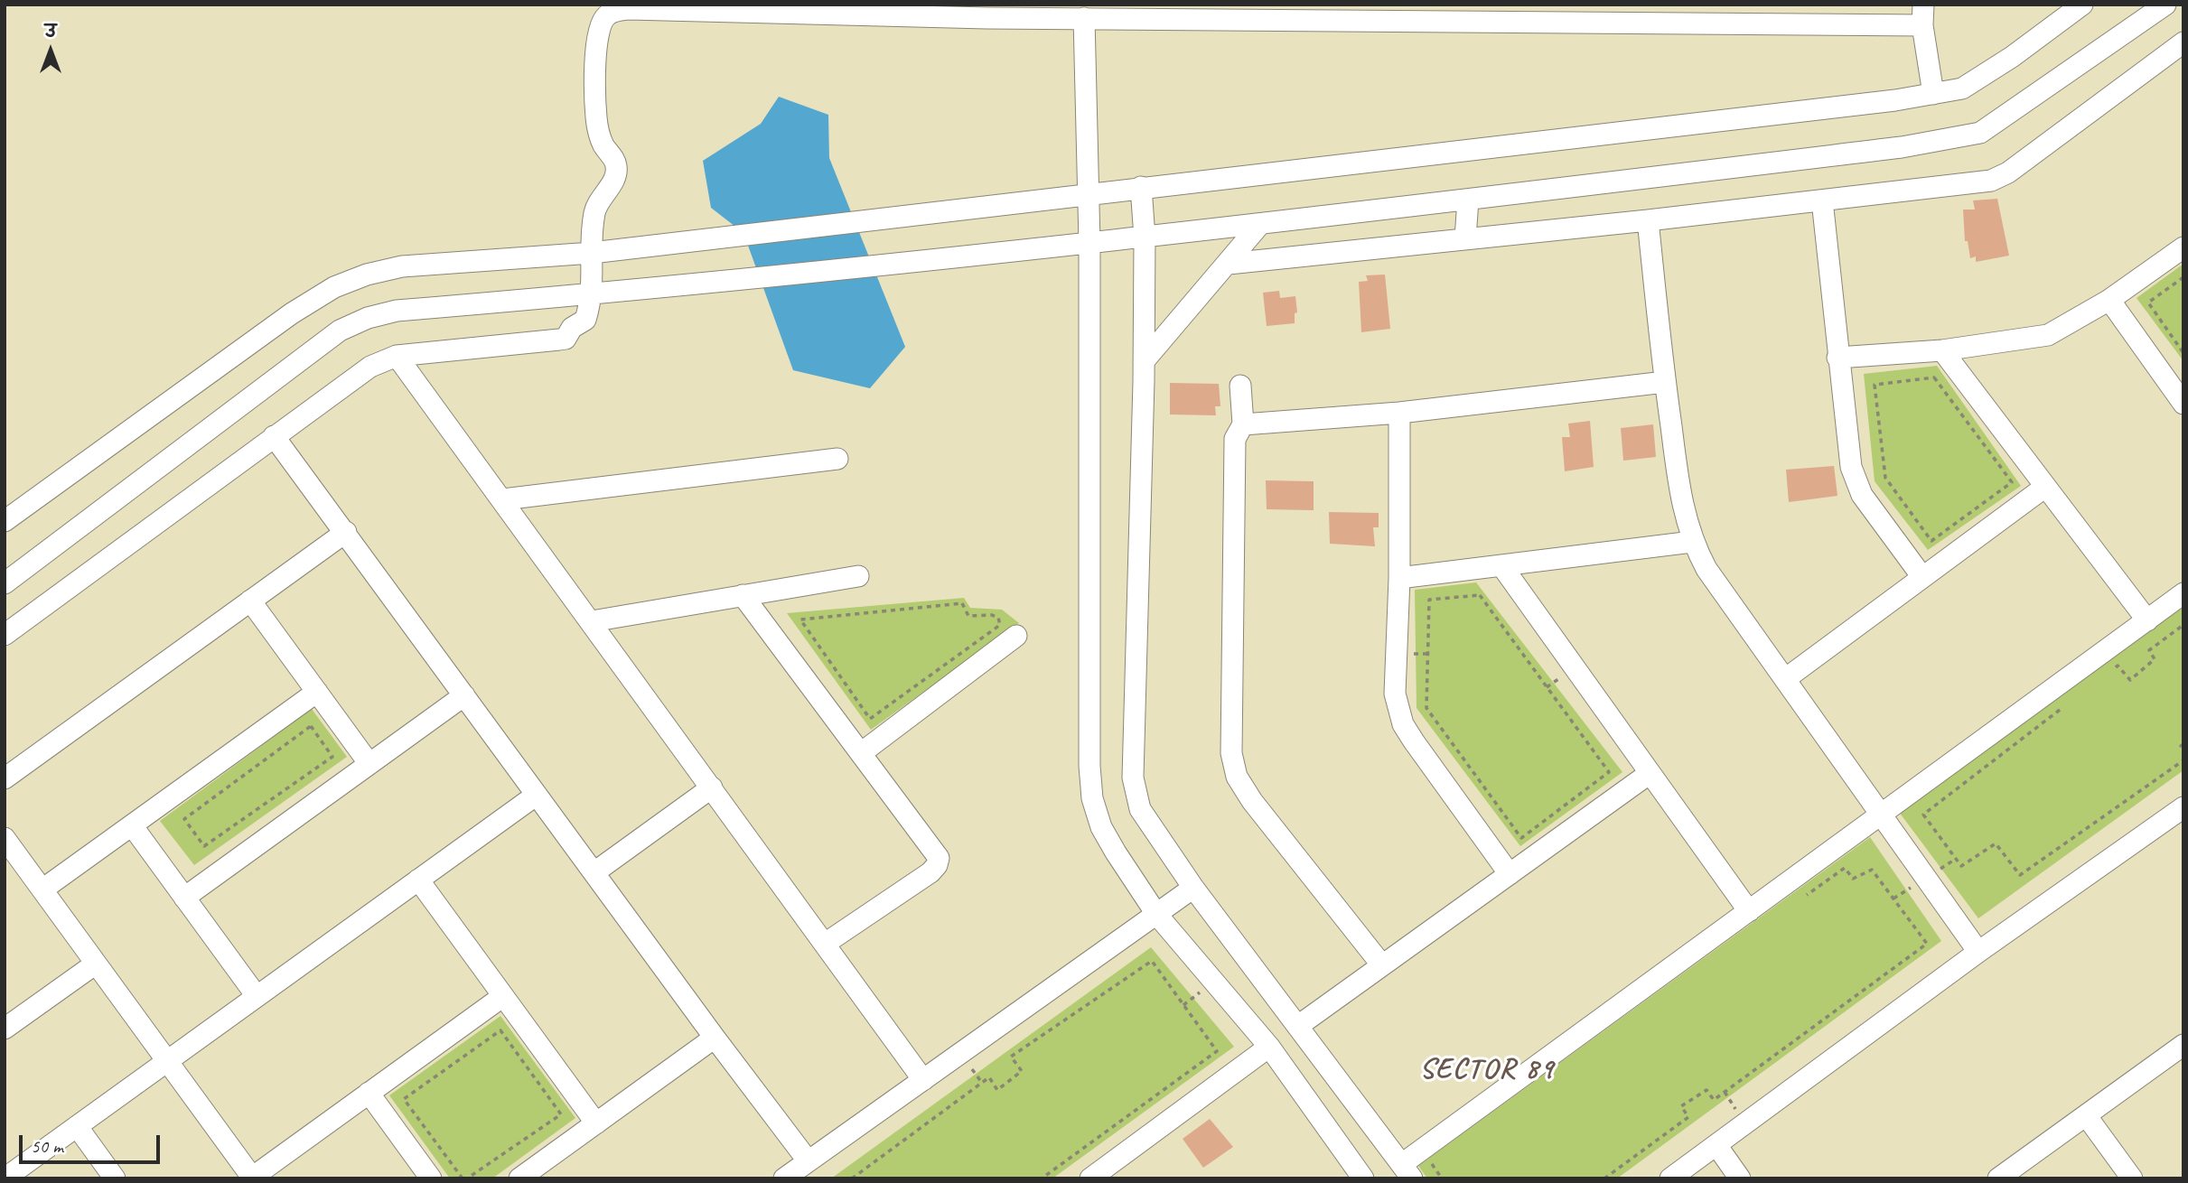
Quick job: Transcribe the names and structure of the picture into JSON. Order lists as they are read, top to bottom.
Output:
{
  "districts": ["SECTOR 89"],
  "scale_bar": "50 m",
  "north": "top"
}
